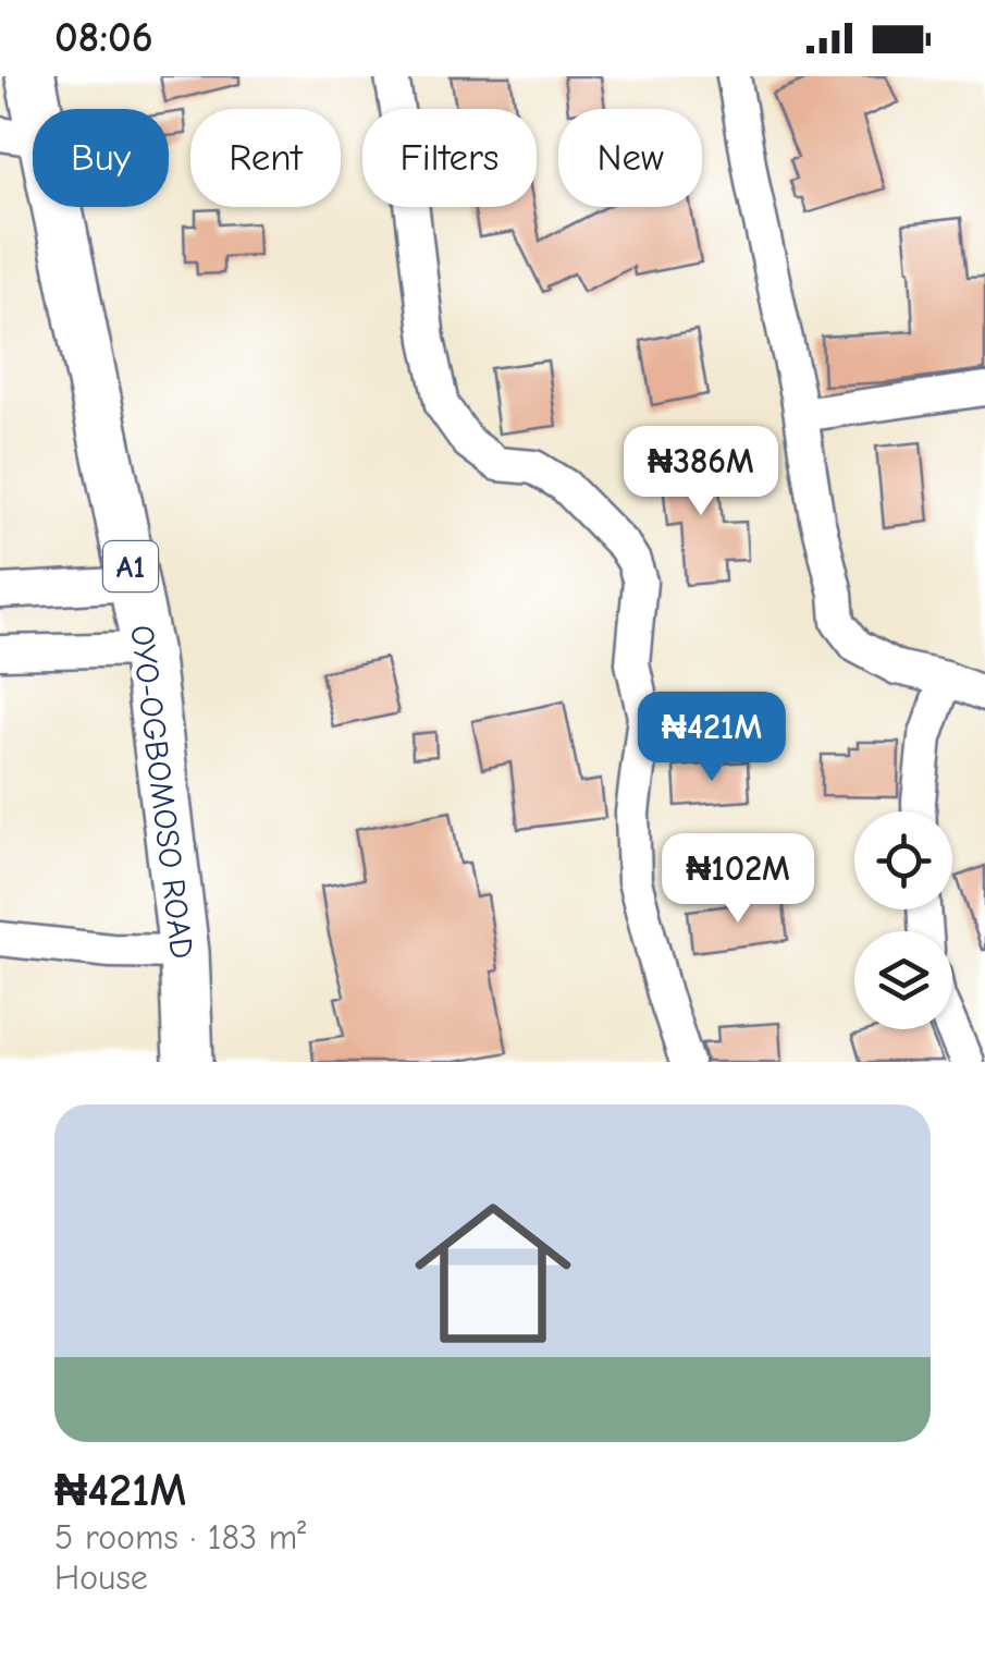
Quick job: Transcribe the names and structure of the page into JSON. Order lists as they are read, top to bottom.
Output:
{
  "streets": {
    "highway": ["A1", "OYO-OGBOMOSO ROAD"]
  },
  "page": {
    "status": "08:06",
    "chip": [
      "Buy",
      "Rent",
      "Filters",
      "New"
    ],
    "price": ["₦386M", "₦421M", "₦102M"],
    "list": [
      {
        "name": "₦421M",
        "note": "5 rooms · 183 m² · House"
      }
    ]
  }
}
